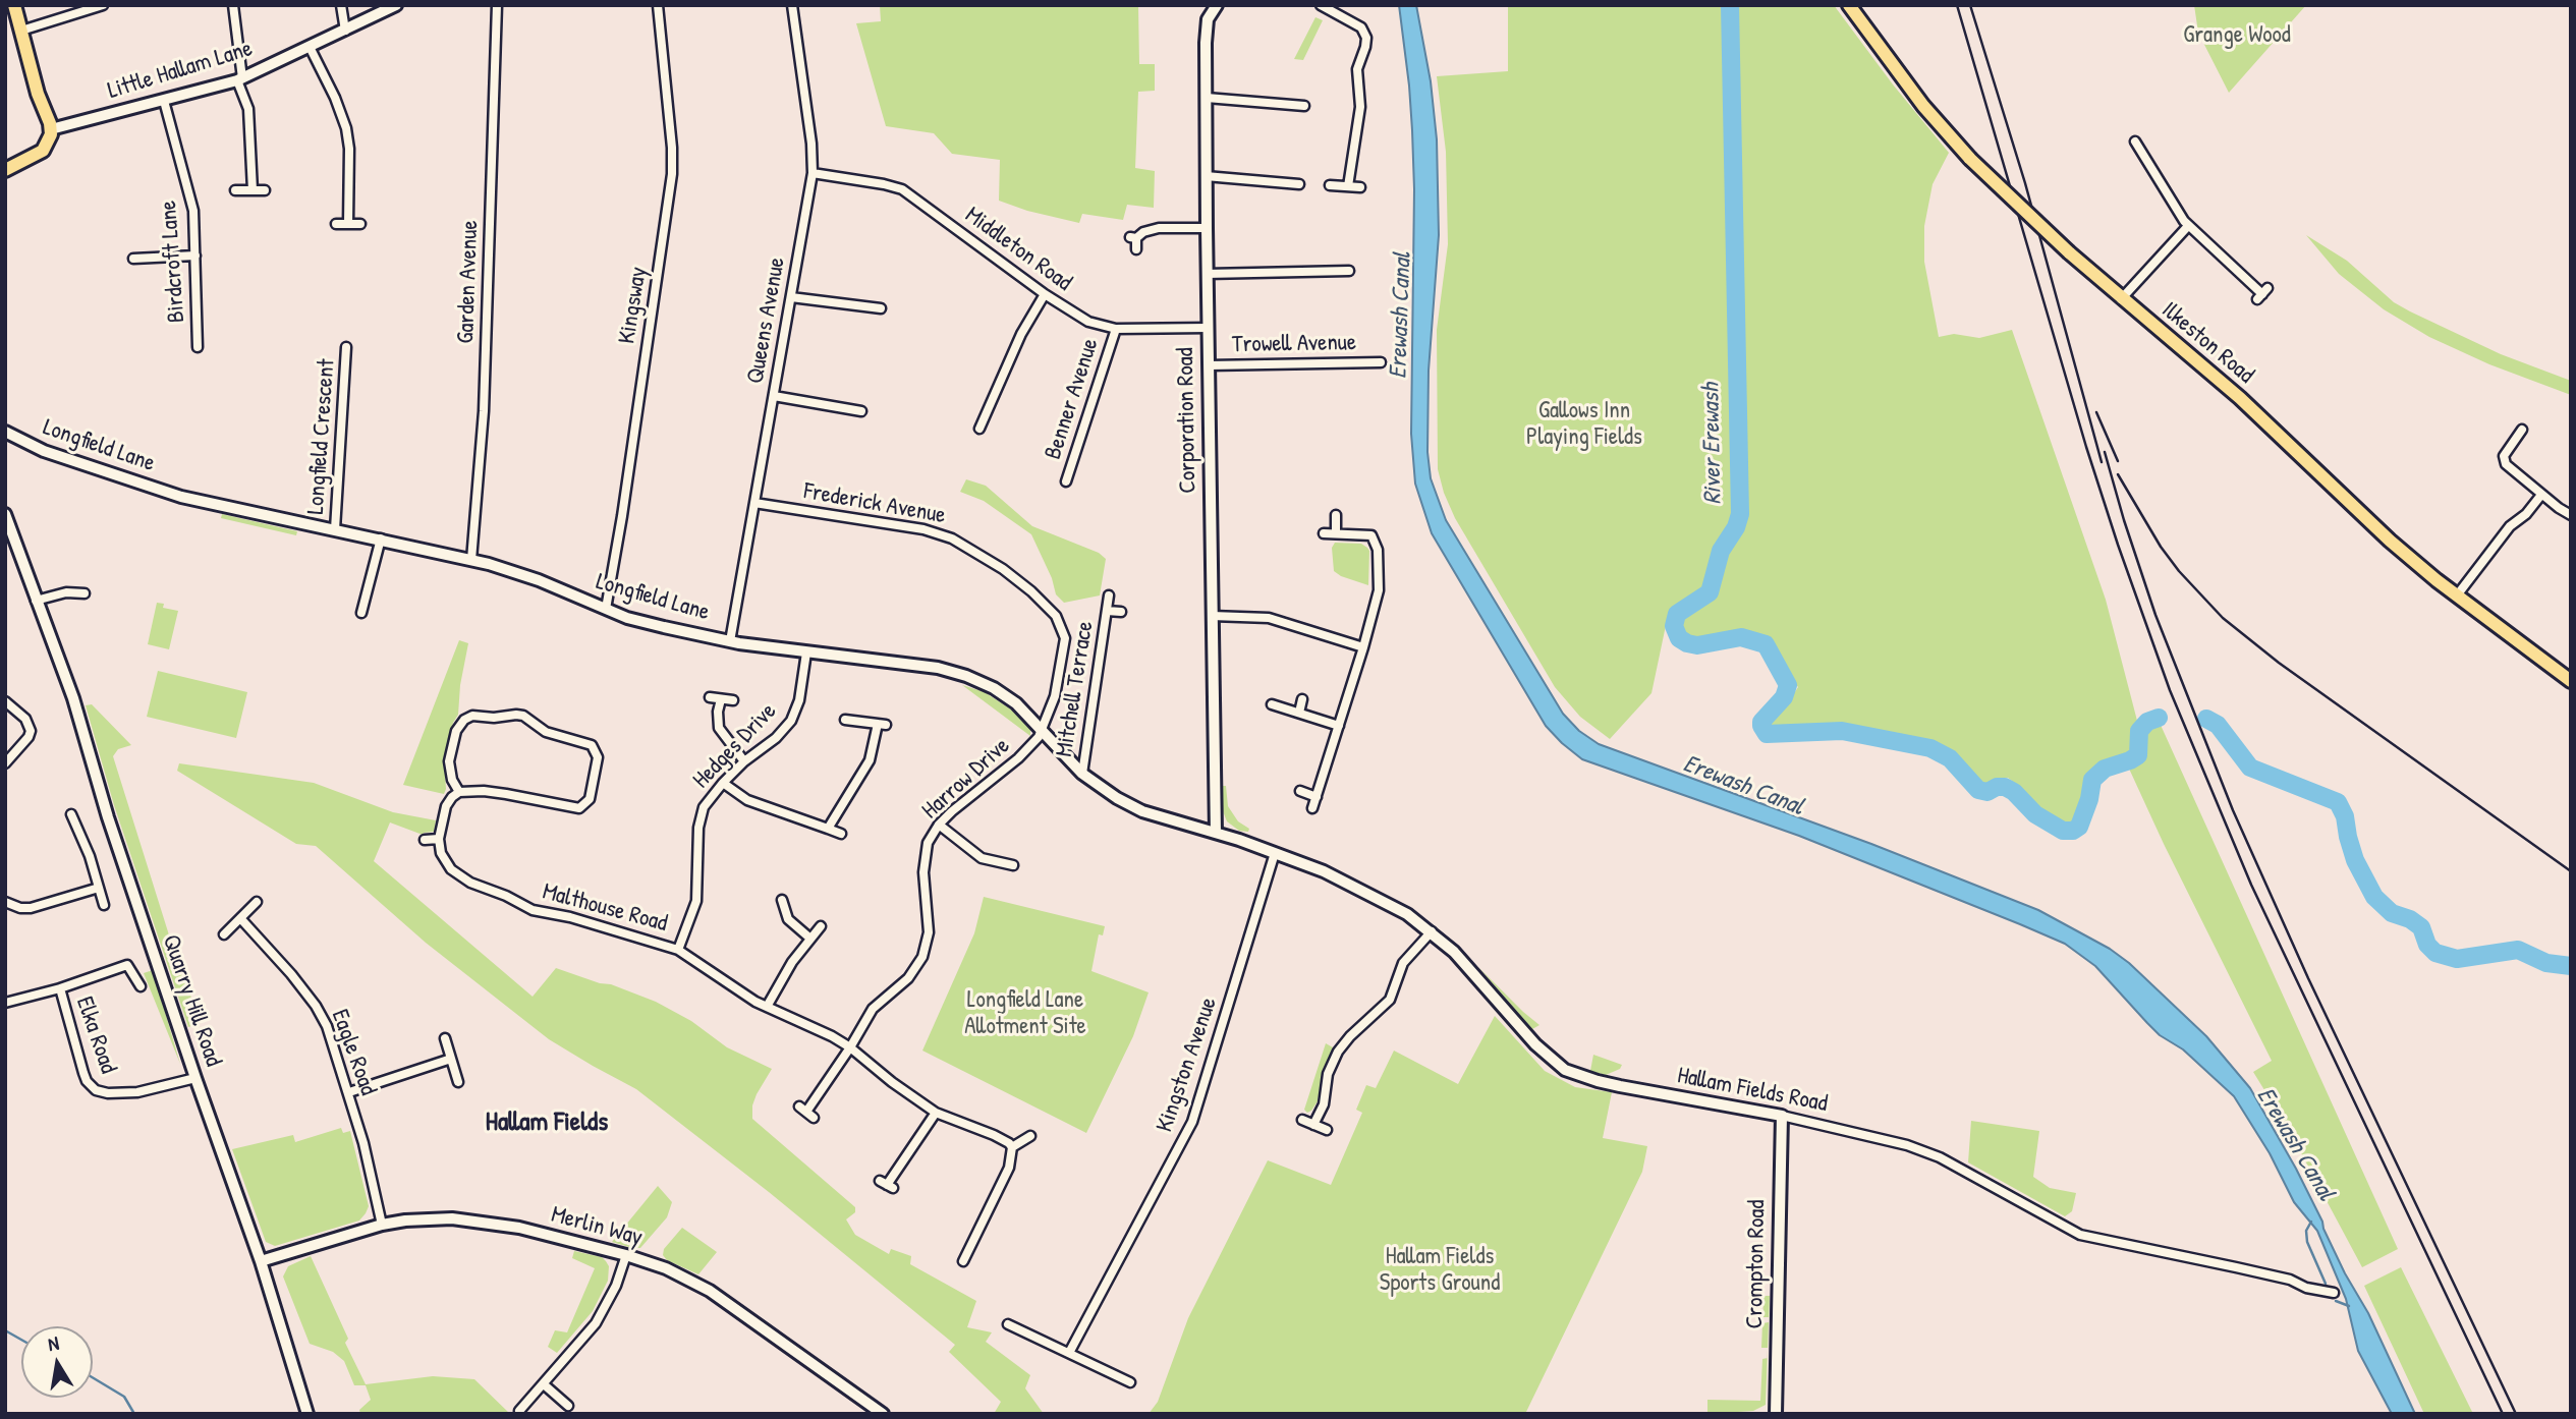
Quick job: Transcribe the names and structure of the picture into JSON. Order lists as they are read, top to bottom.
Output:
{
  "streets": {
    "main road": ["Ilkeston Road"],
    "street": [
      "Little Hallam Lane",
      "Middleton Road",
      "Birdcroft Lane",
      "Garden Avenue",
      "Kingsway",
      "Queens Avenue",
      "Trowell Avenue",
      "Benner Avenue",
      "Corporation Road",
      "Longfield Crescent",
      "Longfield Lane",
      "Frederick Avenue",
      "Mitchell Terrace",
      "Hedges Drive",
      "Harrow Drive",
      "Malthouse Road",
      "Quarry Hill Road",
      "Elka Road",
      "Eagle Road",
      "Kingston Avenue",
      "Hallam Fields Road",
      "Merlin Way",
      "Crompton Road"
    ]
  },
  "crossings": [
    ["Little Hallam Lane", "Birdcroft Lane"],
    ["Middleton Road", "Queens Avenue"],
    ["Middleton Road", "Benner Avenue"],
    ["Middleton Road", "Corporation Road"],
    ["Garden Avenue", "Longfield Lane"],
    ["Kingsway", "Longfield Lane"],
    ["Queens Avenue", "Longfield Lane"],
    ["Queens Avenue", "Frederick Avenue"],
    ["Trowell Avenue", "Corporation Road"],
    ["Corporation Road", "Longfield Lane"],
    ["Corporation Road", "Hallam Fields Road"],
    ["Longfield Crescent", "Longfield Lane"],
    ["Longfield Lane", "Frederick Avenue"],
    ["Longfield Lane", "Mitchell Terrace"],
    ["Longfield Lane", "Hedges Drive"],
    ["Longfield Lane", "Harrow Drive"],
    ["Longfield Lane", "Hallam Fields Road"],
    ["Frederick Avenue", "Harrow Drive"],
    ["Hedges Drive", "Malthouse Road"],
    ["Harrow Drive", "Malthouse Road"],
    ["Quarry Hill Road", "Elka Road"],
    ["Quarry Hill Road", "Merlin Way"],
    ["Eagle Road", "Merlin Way"],
    ["Kingston Avenue", "Hallam Fields Road"],
    ["Hallam Fields Road", "Crompton Road"]
  ],
  "districts": ["Hallam Fields"],
  "water": ["Erewash Canal", "River Erewash"],
  "parks": [
    "Grange Wood",
    "Gallows Inn Playing Fields",
    "Longfield Lane Allotment Site",
    "Hallam Fields Sports Ground"
  ],
  "north": "top"
}
